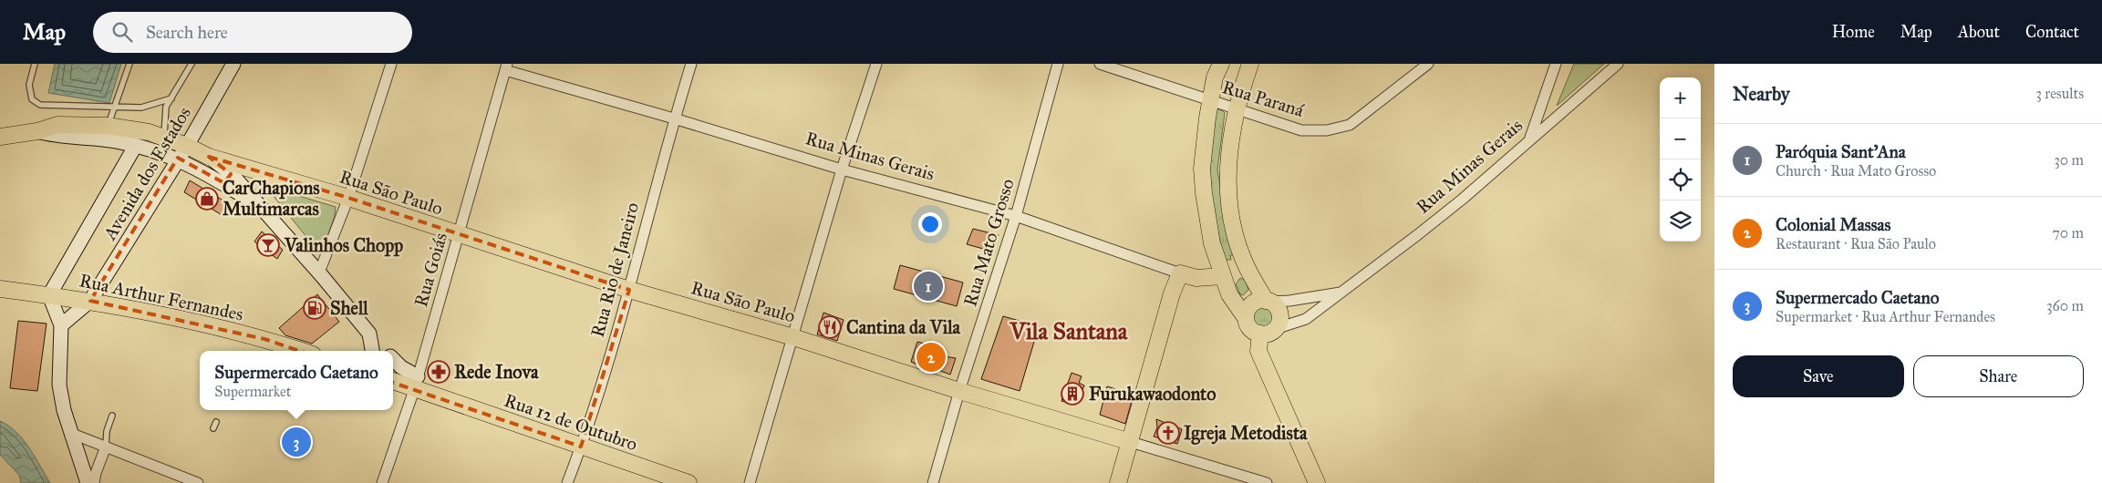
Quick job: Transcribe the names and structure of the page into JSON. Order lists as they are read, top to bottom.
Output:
{
  "streets": {
    "main road": [
      "Rua Minas Gerais",
      "Avenida dos Estados",
      "Rua São Paulo",
      "Rua Arthur Fernandes",
      "Rua 12 de Outubro"
    ],
    "street": [
      "Rua Paraná",
      "Rua Mato Grosso",
      "Rua Goiás",
      "Rua Rio de Janeiro"
    ]
  },
  "crossings": [
    ["Rua Minas Gerais", "Rua Mato Grosso"],
    ["Rua Minas Gerais", "Rua Goiás"],
    ["Rua Minas Gerais", "Rua Rio de Janeiro"],
    ["Avenida dos Estados", "Rua São Paulo"],
    ["Avenida dos Estados", "Rua Arthur Fernandes"],
    ["Rua São Paulo", "Rua Mato Grosso"],
    ["Rua São Paulo", "Rua Goiás"],
    ["Rua São Paulo", "Rua Rio de Janeiro"],
    ["Rua Goiás", "Rua 12 de Outubro"],
    ["Rua Rio de Janeiro", "Rua 12 de Outubro"]
  ],
  "districts": ["Vila Santana"],
  "places": {
    "shop": ["CarChapions Multimarcas"],
    "bar": ["Valinhos Chopp"],
    "fuel station": ["Shell"],
    "restaurant": ["Cantina da Vila"],
    "pharmacy": ["Rede Inova"],
    "building": ["Furukawaodonto"],
    "church": ["Igreja Metodista"]
  },
  "page": {
    "header": "Map",
    "search": "Search here",
    "nav": [
      "Home",
      "Map",
      "About",
      "Contact"
    ],
    "heading": ["Nearby", "3 results"],
    "map_buttons": ["+", "−"],
    "list": [
      {
        "mark": "1",
        "name": "Paróquia Sant'Ana",
        "note": "Church · Rua Mato Grosso",
        "value": "30 m"
      },
      {
        "mark": "2",
        "name": "Colonial Massas",
        "note": "Restaurant · Rua São Paulo",
        "value": "70 m"
      },
      {
        "mark": "3",
        "name": "Supermercado Caetano",
        "note": "Supermarket · Rua Arthur Fernandes",
        "value": "360 m"
      }
    ],
    "pins": ["1", "2", "3"],
    "buttons": ["Save", "Share"],
    "popup": ["Supermercado Caetano", "Supermarket"]
  }
}
